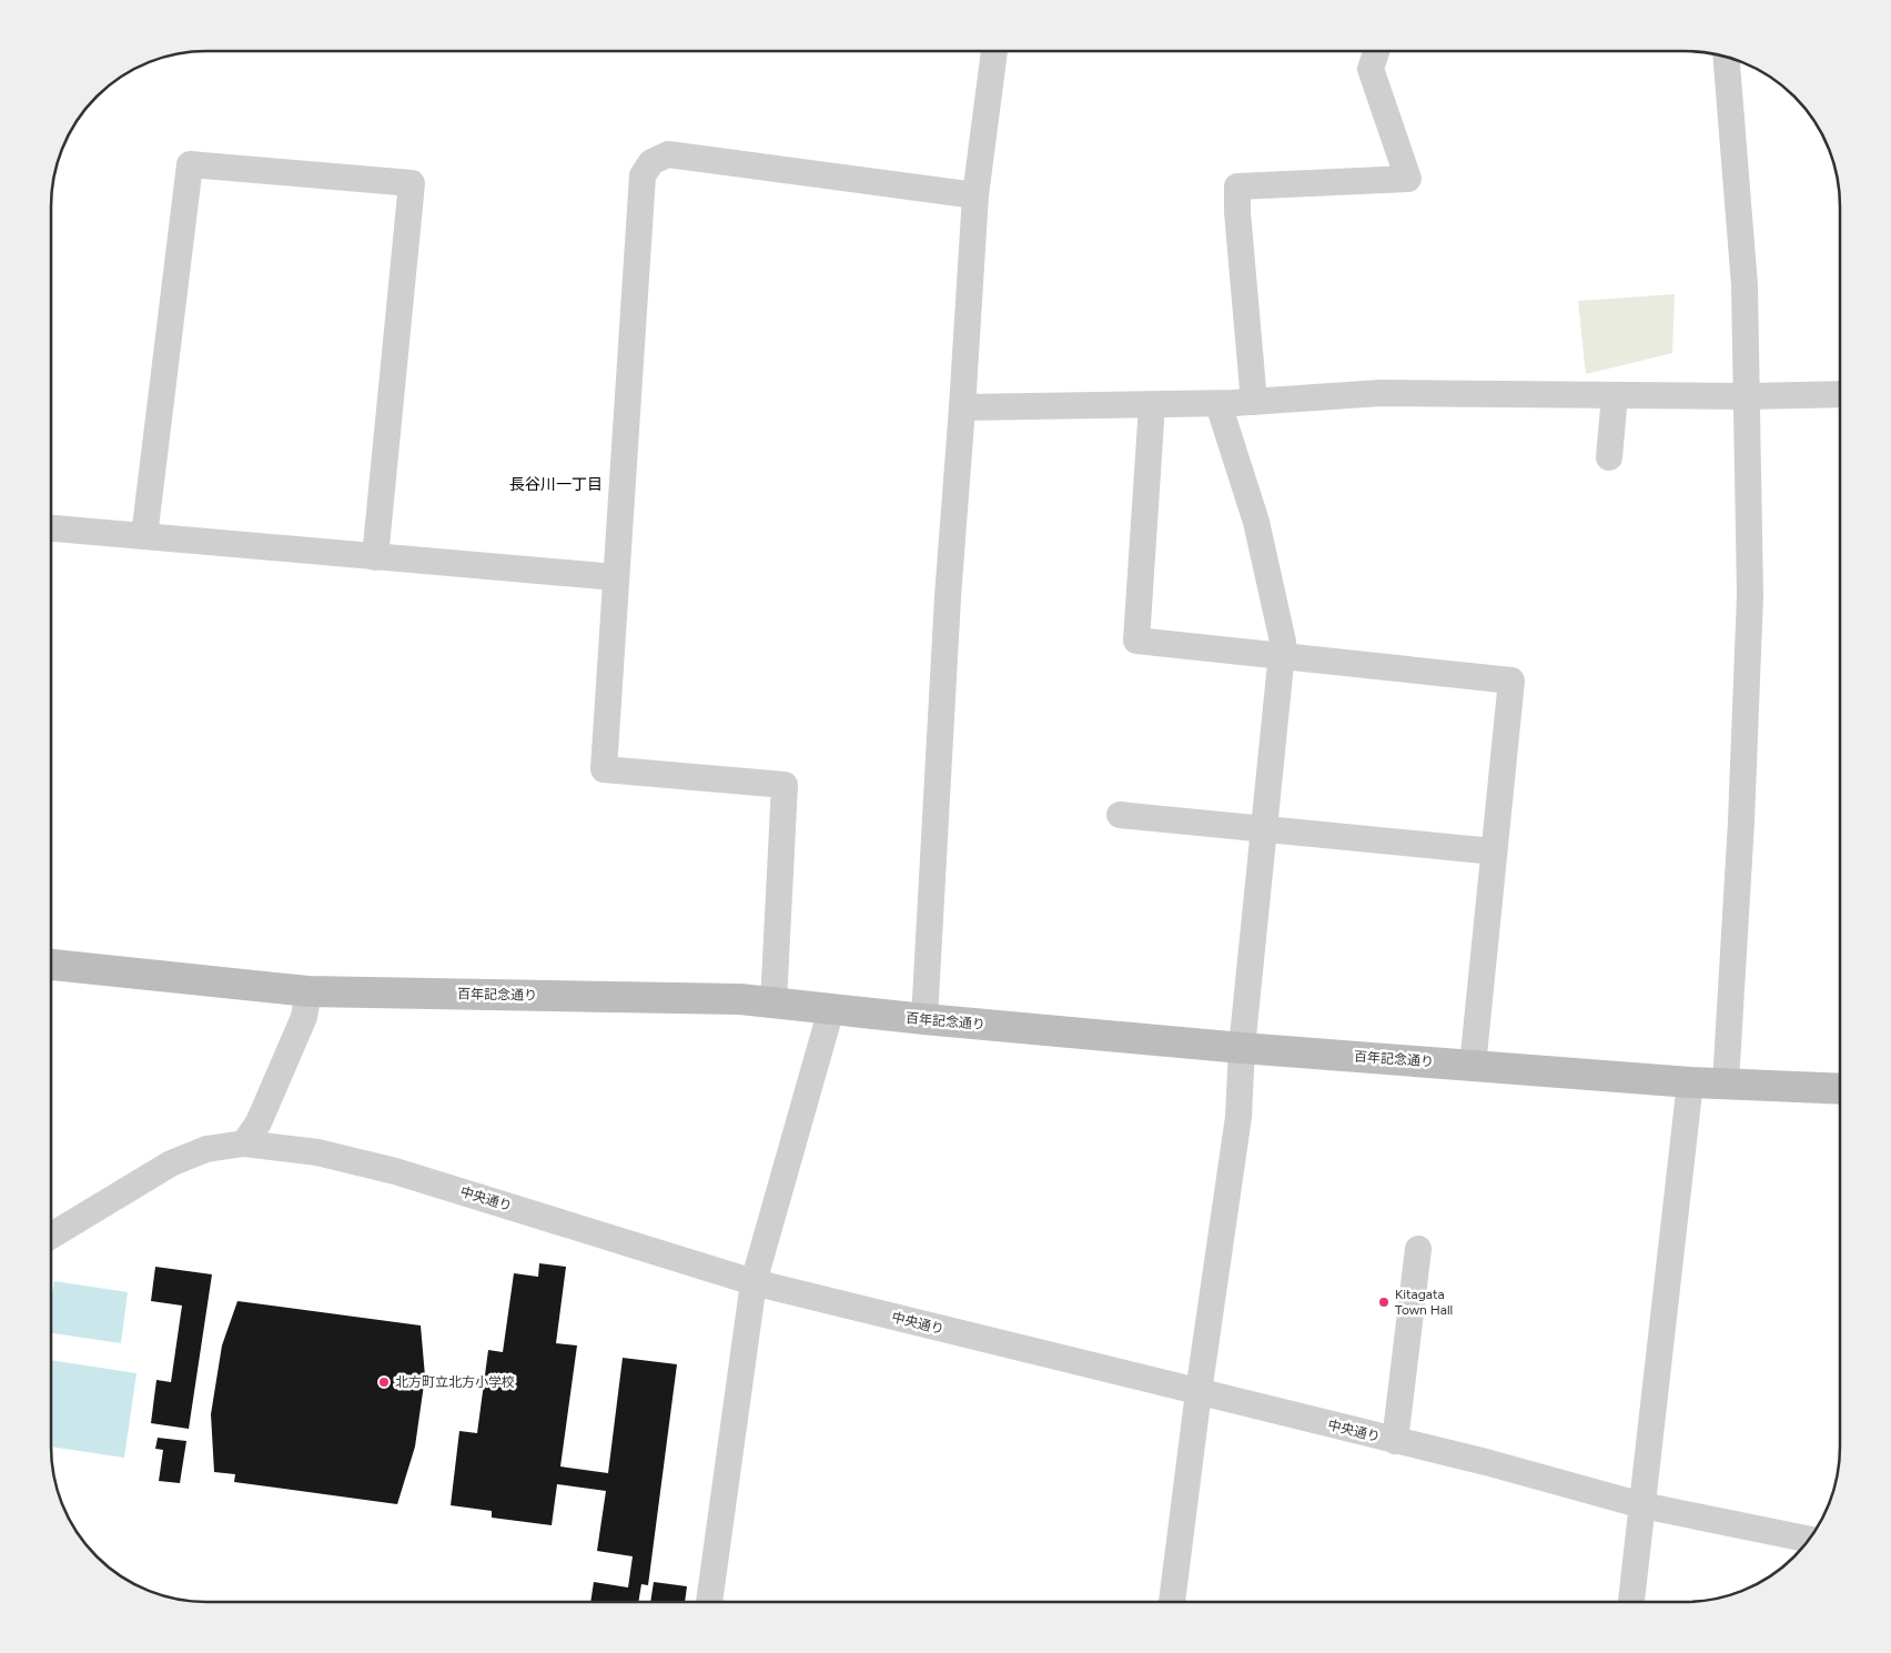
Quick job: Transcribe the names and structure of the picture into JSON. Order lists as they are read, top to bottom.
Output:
{
  "streets": {
    "street": ["百年記念通り", "中央通り"]
  },
  "districts": ["長谷川一丁目"],
  "places": ["Kitagata Town Hall", "北方町立北方小学校"]
}
